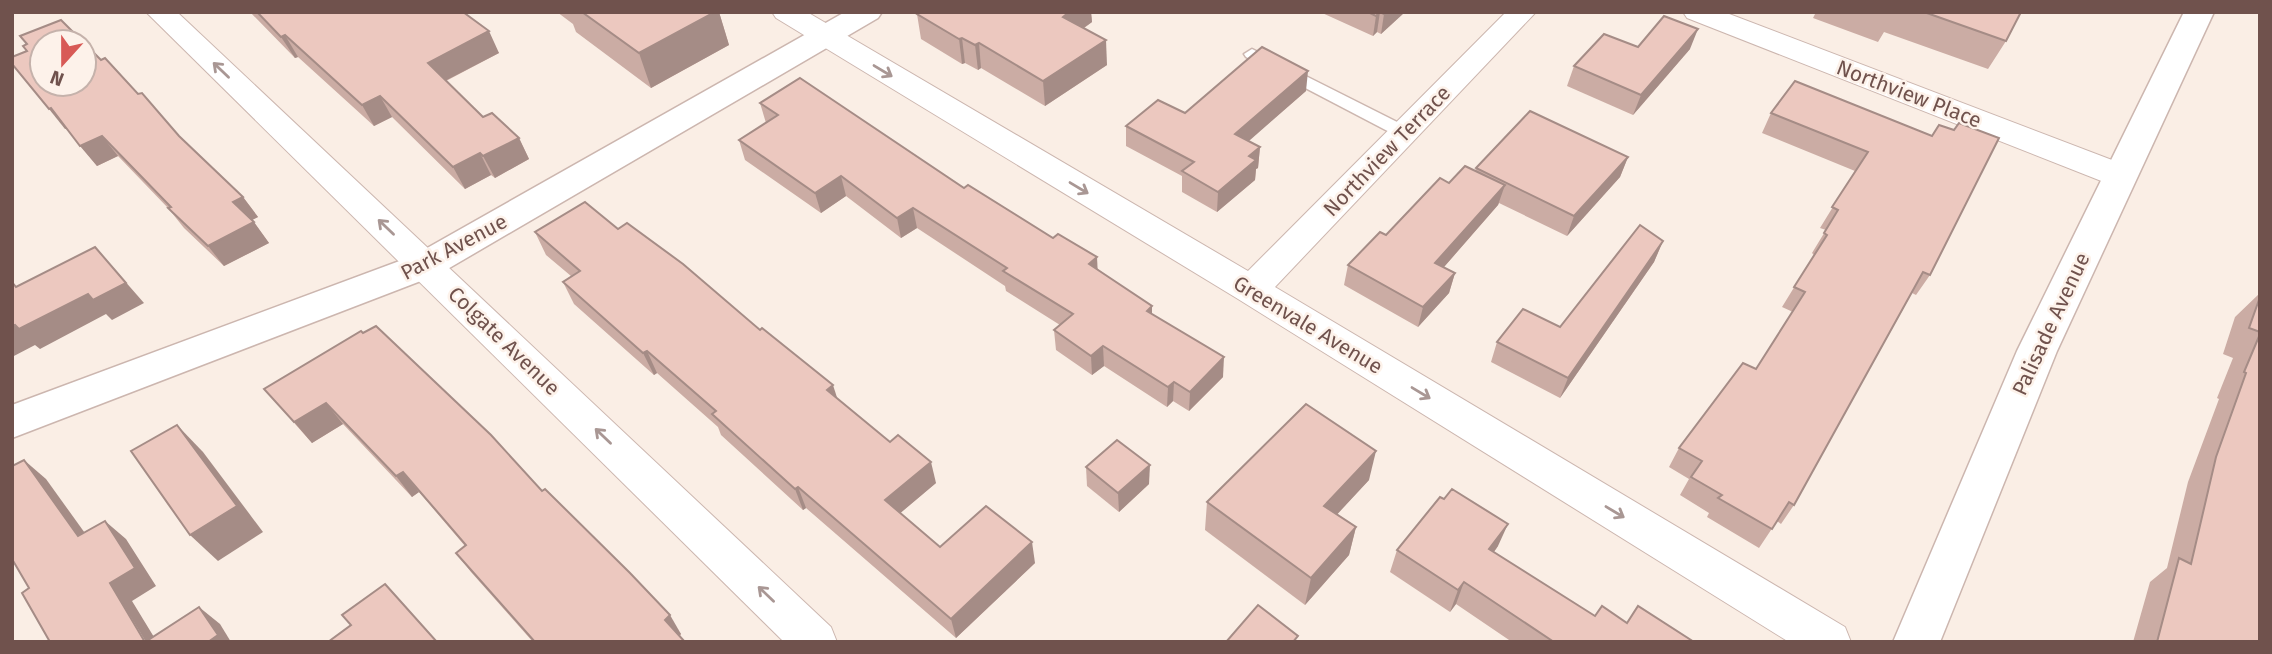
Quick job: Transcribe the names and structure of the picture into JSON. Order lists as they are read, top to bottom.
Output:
{
  "streets": {
    "street": [
      "Northview Place",
      "Northview Terrace",
      "Park Avenue",
      "Palisade Avenue",
      "Greenvale Avenue",
      "Colgate Avenue"
    ]
  },
  "crossings": [
    ["Northview Place", "Palisade Avenue"],
    ["Northview Terrace", "Greenvale Avenue"],
    ["Park Avenue", "Greenvale Avenue"],
    ["Park Avenue", "Colgate Avenue"]
  ],
  "one_way": ["Greenvale Avenue", "Colgate Avenue"],
  "north": "bottom"
}
